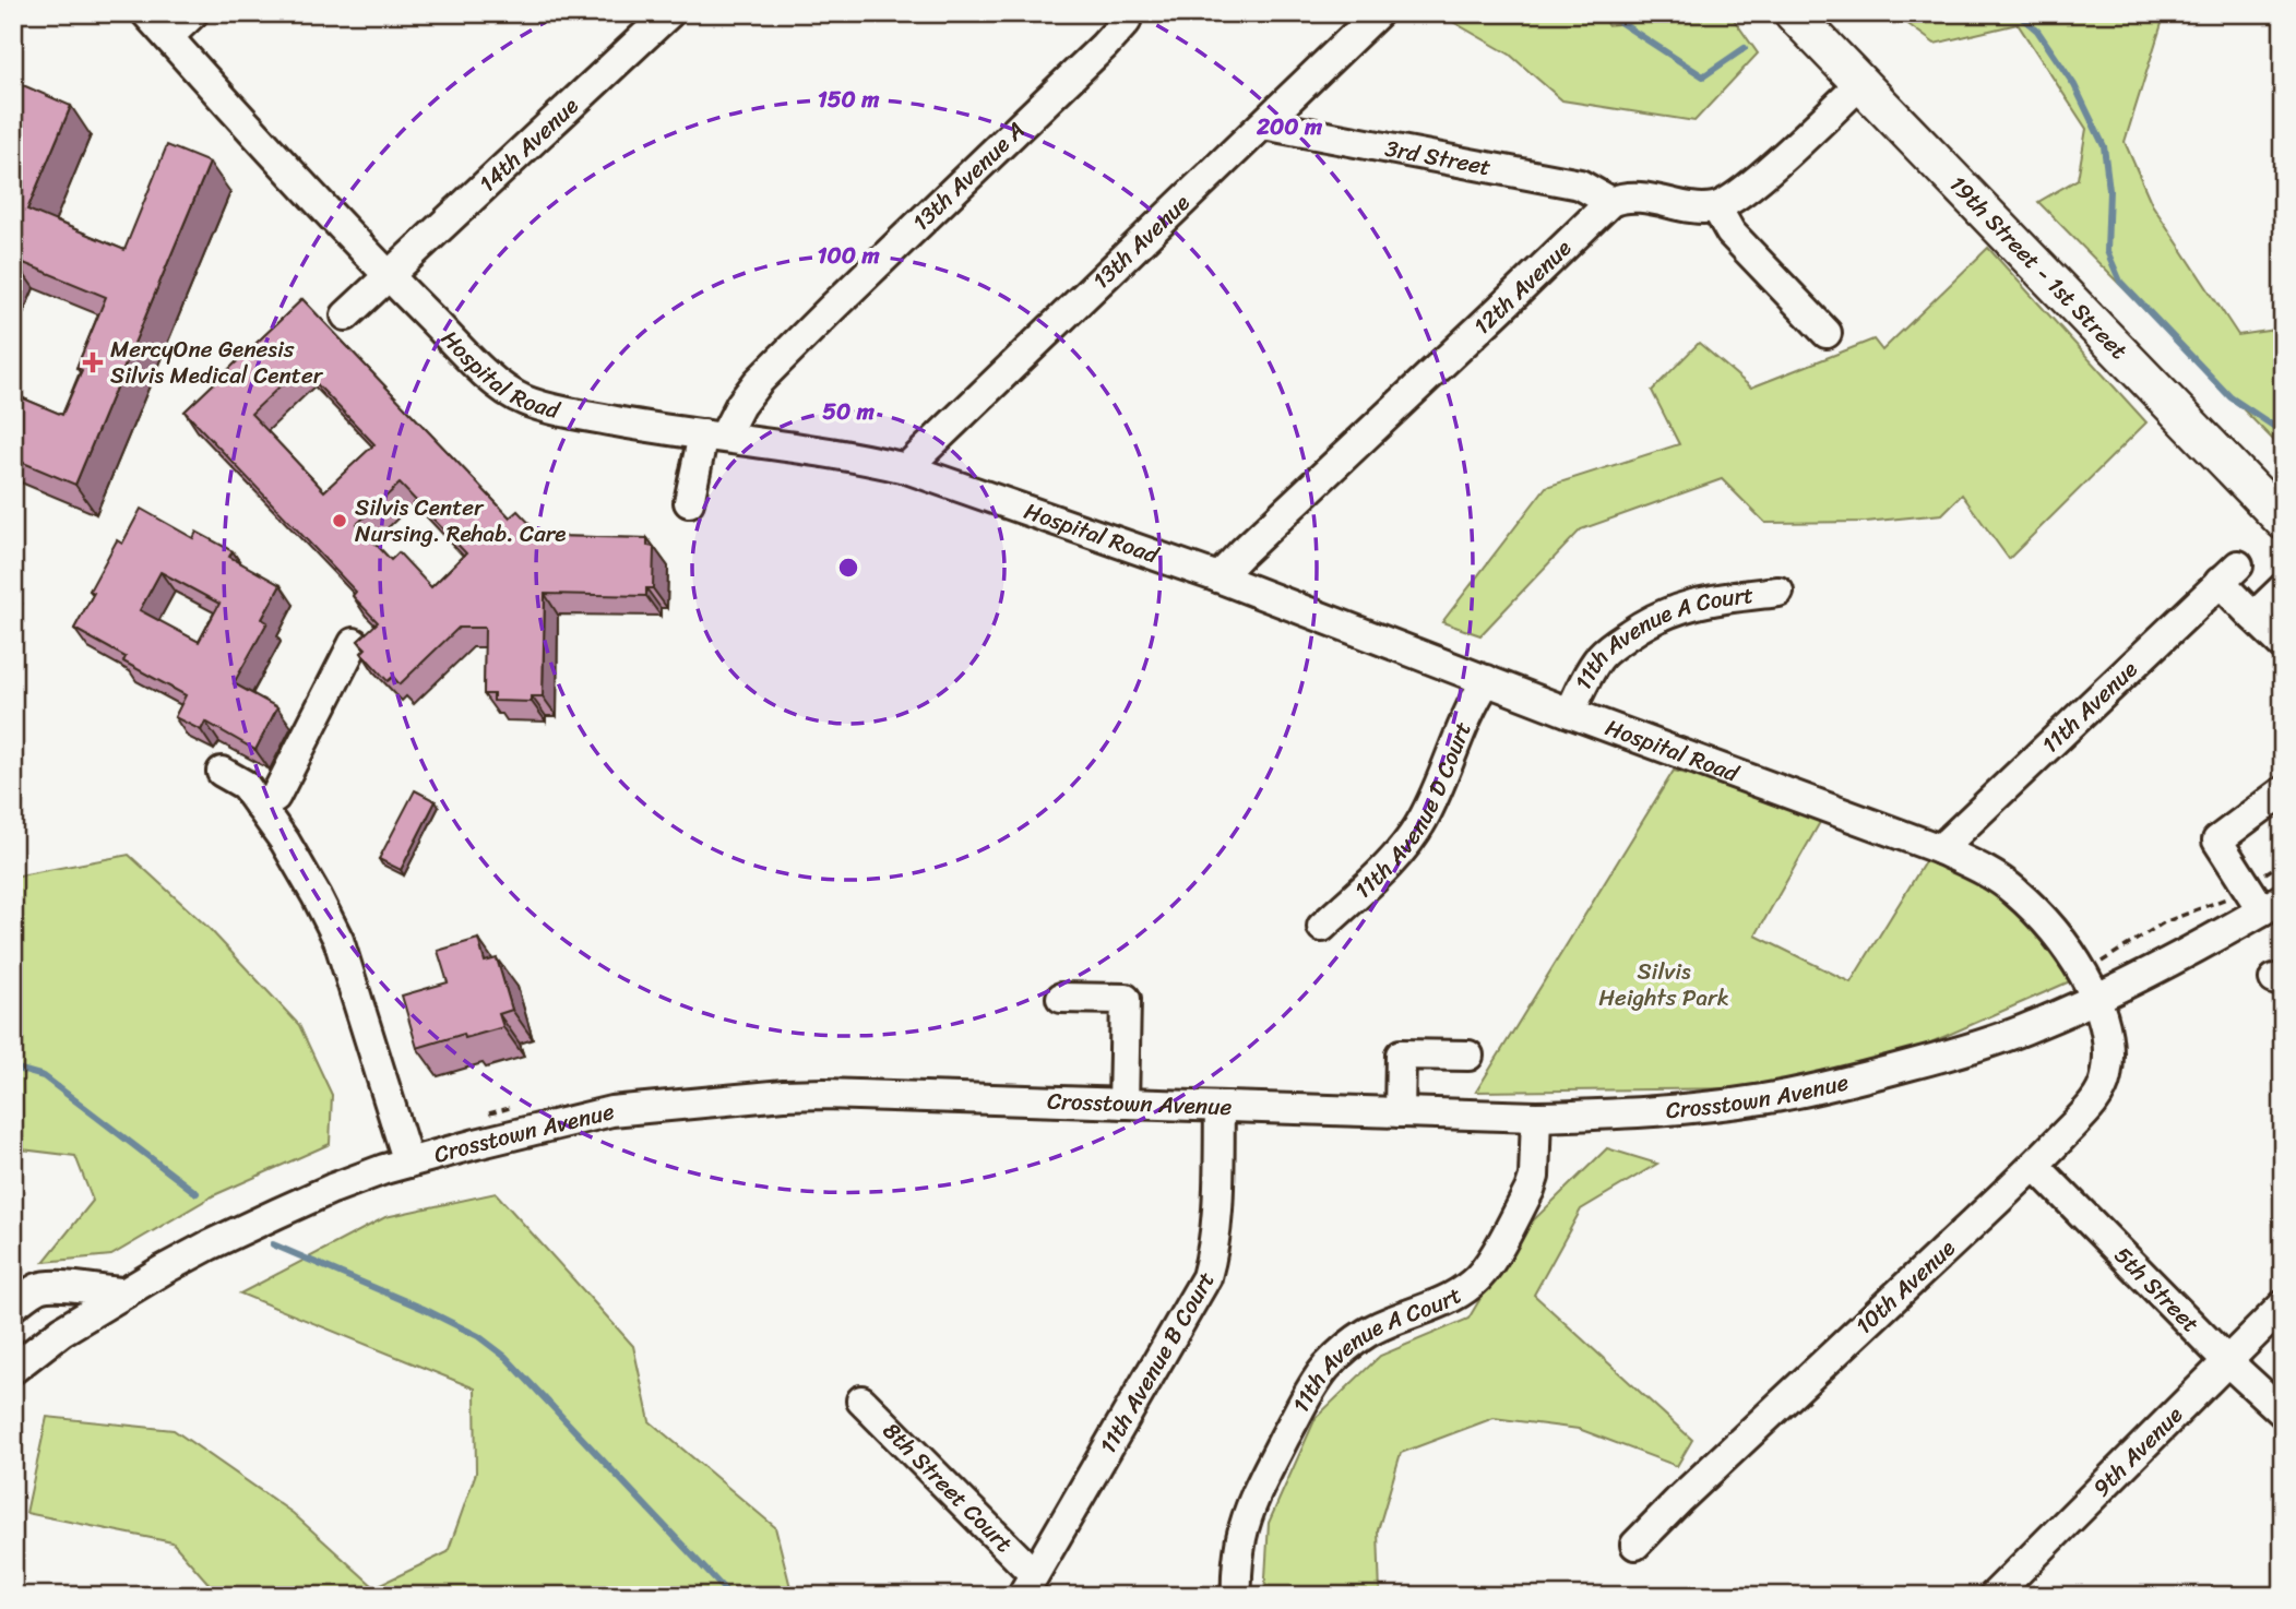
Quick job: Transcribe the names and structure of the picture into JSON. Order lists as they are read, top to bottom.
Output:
{
  "streets": {
    "main road": ["19th Street - 1st Street"],
    "street": [
      "14th Avenue",
      "3rd Street",
      "13th Avenue A",
      "13th Avenue",
      "12th Avenue",
      "Hospital Road",
      "11th Avenue A Court",
      "11th Avenue",
      "11th Avenue D Court",
      "Crosstown Avenue",
      "10th Avenue",
      "5th Street",
      "11th Avenue B Court",
      "9th Avenue",
      "8th Street Court"
    ]
  },
  "crossings": [
    ["14th Avenue", "Hospital Road"],
    ["3rd Street", "13th Avenue"],
    ["3rd Street", "12th Avenue"],
    ["13th Avenue A", "Hospital Road"],
    ["13th Avenue", "Hospital Road"],
    ["12th Avenue", "Hospital Road"],
    ["Hospital Road", "11th Avenue A Court"],
    ["Hospital Road", "11th Avenue"],
    ["Hospital Road", "11th Avenue D Court"],
    ["Hospital Road", "Crosstown Avenue"],
    ["Hospital Road", "10th Avenue"],
    ["11th Avenue A Court", "Crosstown Avenue"],
    ["Crosstown Avenue", "10th Avenue"],
    ["Crosstown Avenue", "11th Avenue B Court"],
    ["10th Avenue", "5th Street"],
    ["5th Street", "9th Avenue"],
    ["11th Avenue B Court", "8th Street Court"]
  ],
  "parks": ["Silvis Heights Park"],
  "places": {
    "health": ["MercyOne Genesis Silvis Medical Center"],
    "other": ["Silvis Center Nursing. Rehab. Care"]
  },
  "rings": [
    "150 m",
    "200 m",
    "100 m",
    "50 m"
  ]
}
